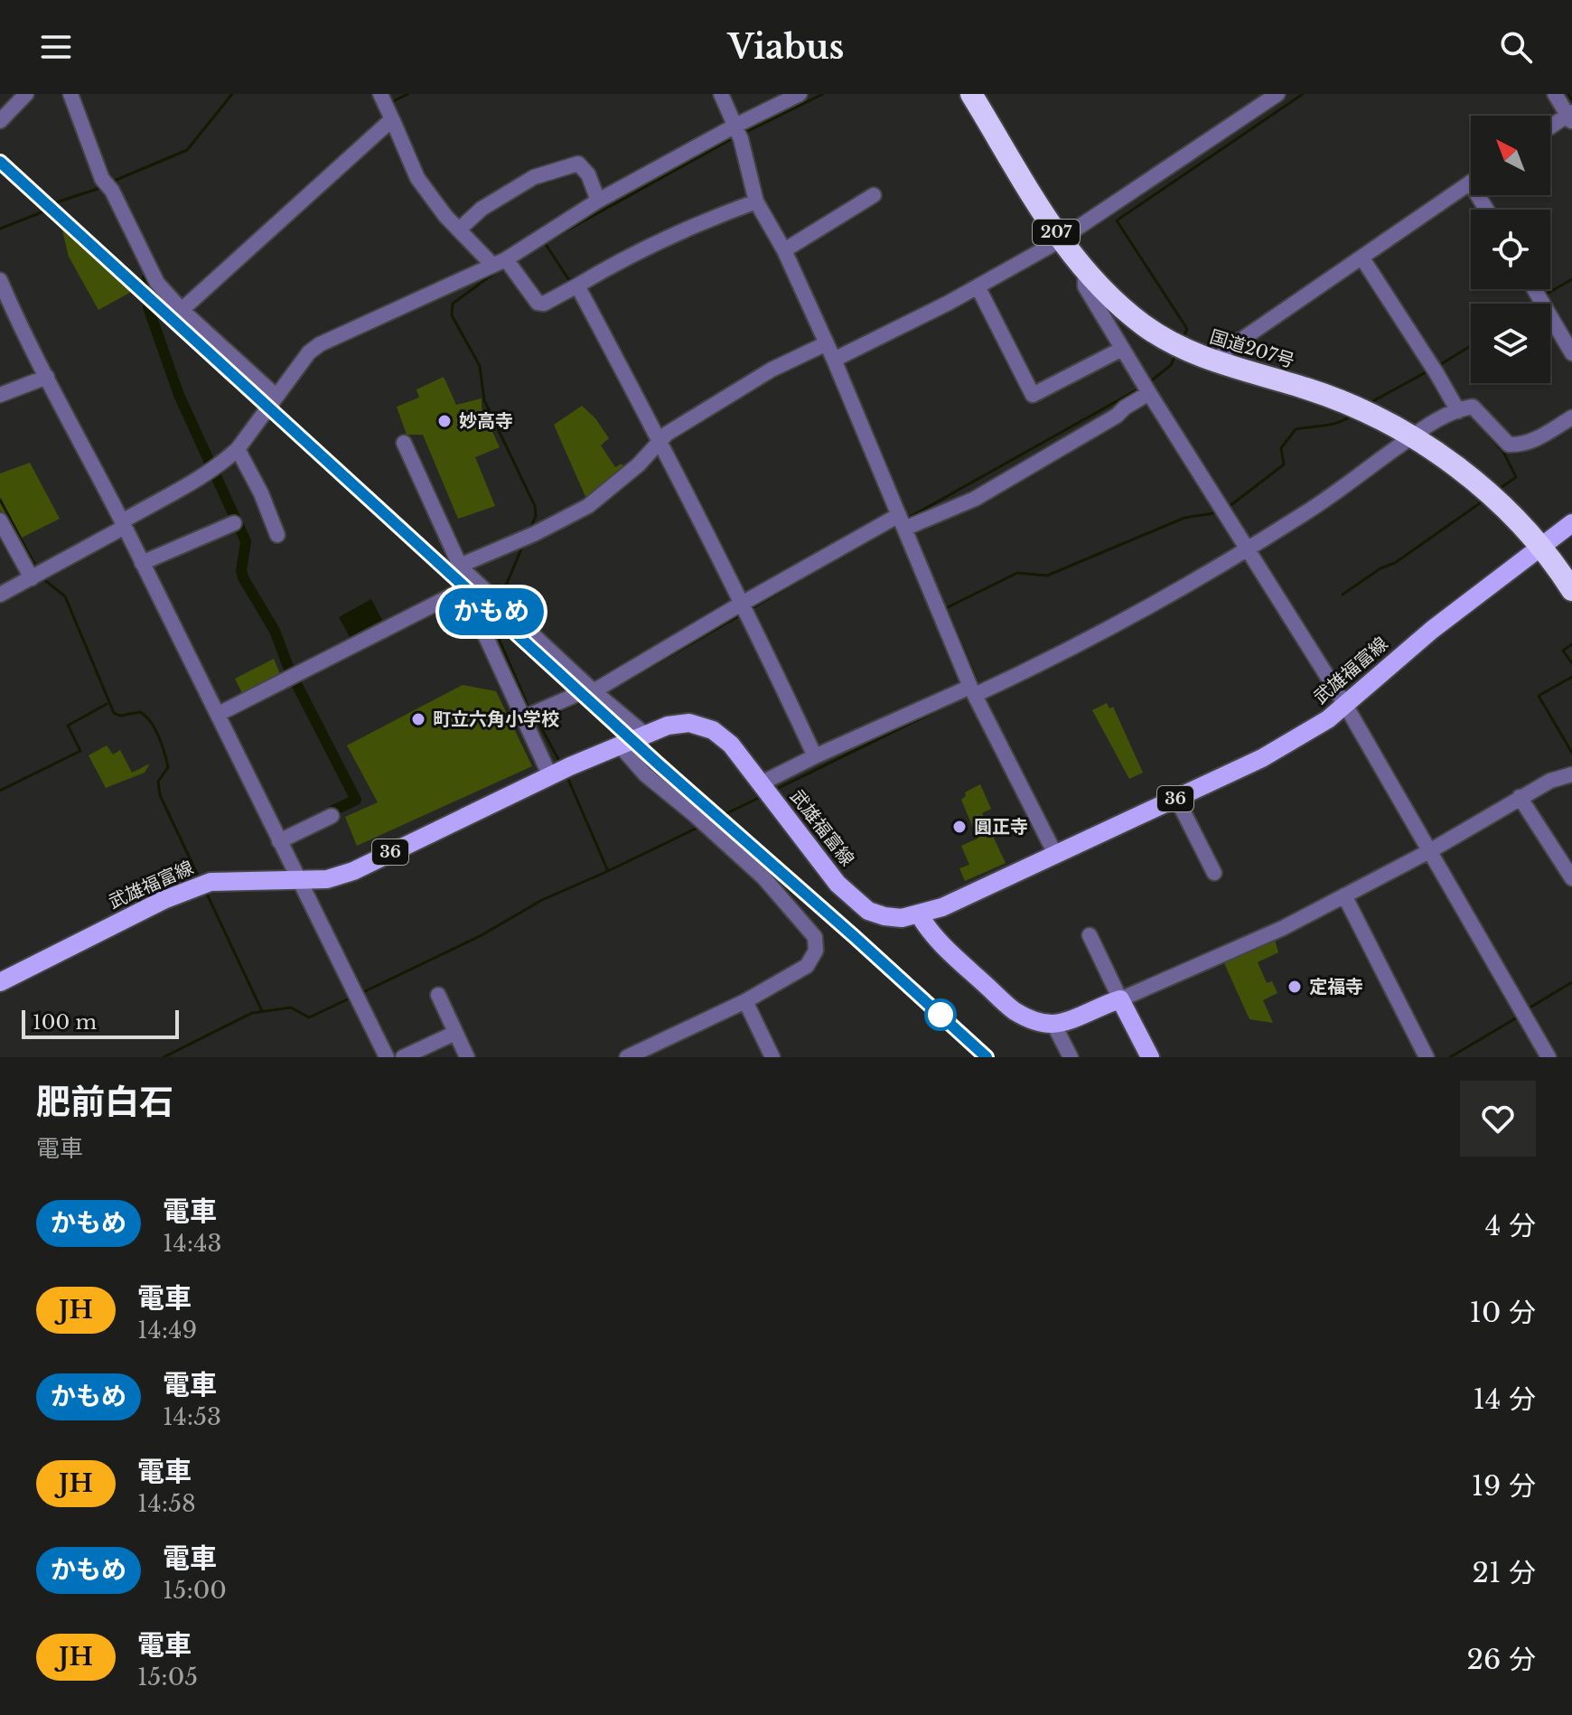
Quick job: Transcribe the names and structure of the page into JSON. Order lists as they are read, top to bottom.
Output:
{
  "streets": {
    "highway": ["207", "国道207号"],
    "main road": ["武雄福富線", "36"]
  },
  "crossings": [
    ["国道207号", "武雄福富線"]
  ],
  "places": [
    "妙高寺",
    "町立六角小学校",
    "圓正寺",
    "定福寺"
  ],
  "scale_bar": "100 m",
  "north": "top left",
  "page": {
    "header": "Viabus",
    "on_map": "かもめ",
    "scale": "100 m",
    "heading": ["肥前白石", "電車"],
    "list": [
      {
        "mark": "かもめ",
        "name": "電車",
        "note": "14:43",
        "value": "4 分"
      },
      {
        "mark": "JH",
        "name": "電車",
        "note": "14:49",
        "value": "10 分"
      },
      {
        "mark": "かもめ",
        "name": "電車",
        "note": "14:53",
        "value": "14 分"
      },
      {
        "mark": "JH",
        "name": "電車",
        "note": "14:58",
        "value": "19 分"
      },
      {
        "mark": "かもめ",
        "name": "電車",
        "note": "15:00",
        "value": "21 分"
      },
      {
        "mark": "JH",
        "name": "電車",
        "note": "15:05",
        "value": "26 分"
      }
    ]
  }
}
